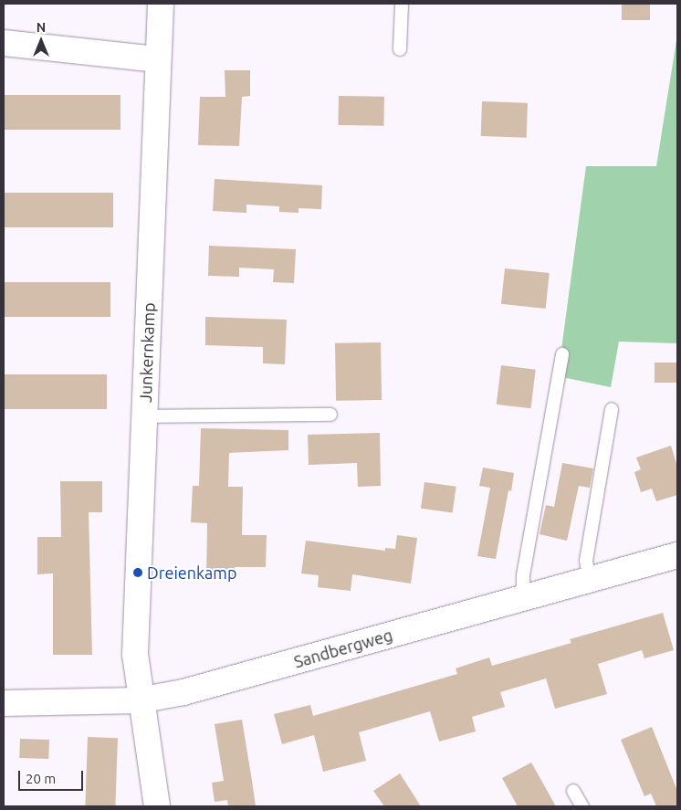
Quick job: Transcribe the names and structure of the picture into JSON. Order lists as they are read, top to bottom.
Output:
{
  "streets": {
    "street": ["Junkernkamp", "Sandbergweg"]
  },
  "crossings": [
    ["Junkernkamp", "Sandbergweg"]
  ],
  "places": ["Dreienkamp"],
  "scale_bar": "20 m",
  "north": "top"
}
